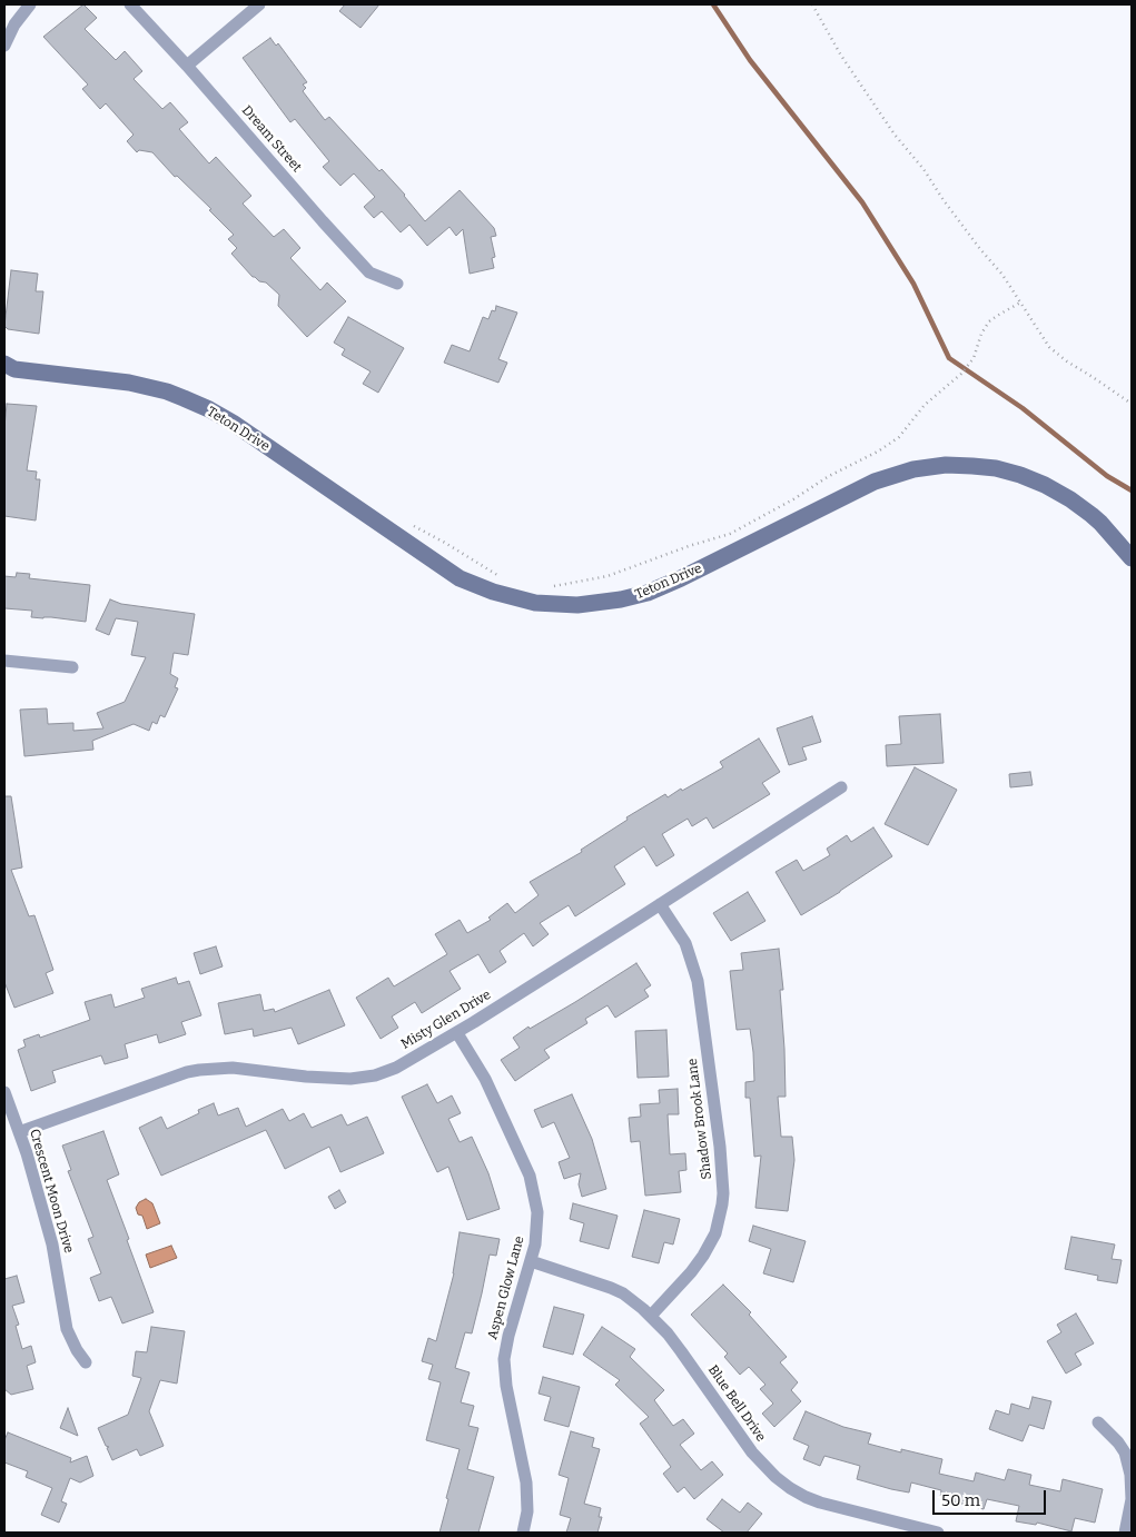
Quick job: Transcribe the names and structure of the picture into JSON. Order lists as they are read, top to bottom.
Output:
{
  "streets": {
    "street": [
      "Dream Street",
      "Teton Drive",
      "Misty Glen Drive",
      "Shadow Brook Lane",
      "Crescent Moon Drive",
      "Aspen Glow Lane",
      "Blue Bell Drive"
    ]
  },
  "crossings": [
    ["Misty Glen Drive", "Shadow Brook Lane"],
    ["Misty Glen Drive", "Crescent Moon Drive"],
    ["Misty Glen Drive", "Aspen Glow Lane"],
    ["Shadow Brook Lane", "Blue Bell Drive"],
    ["Aspen Glow Lane", "Blue Bell Drive"]
  ],
  "scale_bar": "50 m"
}
